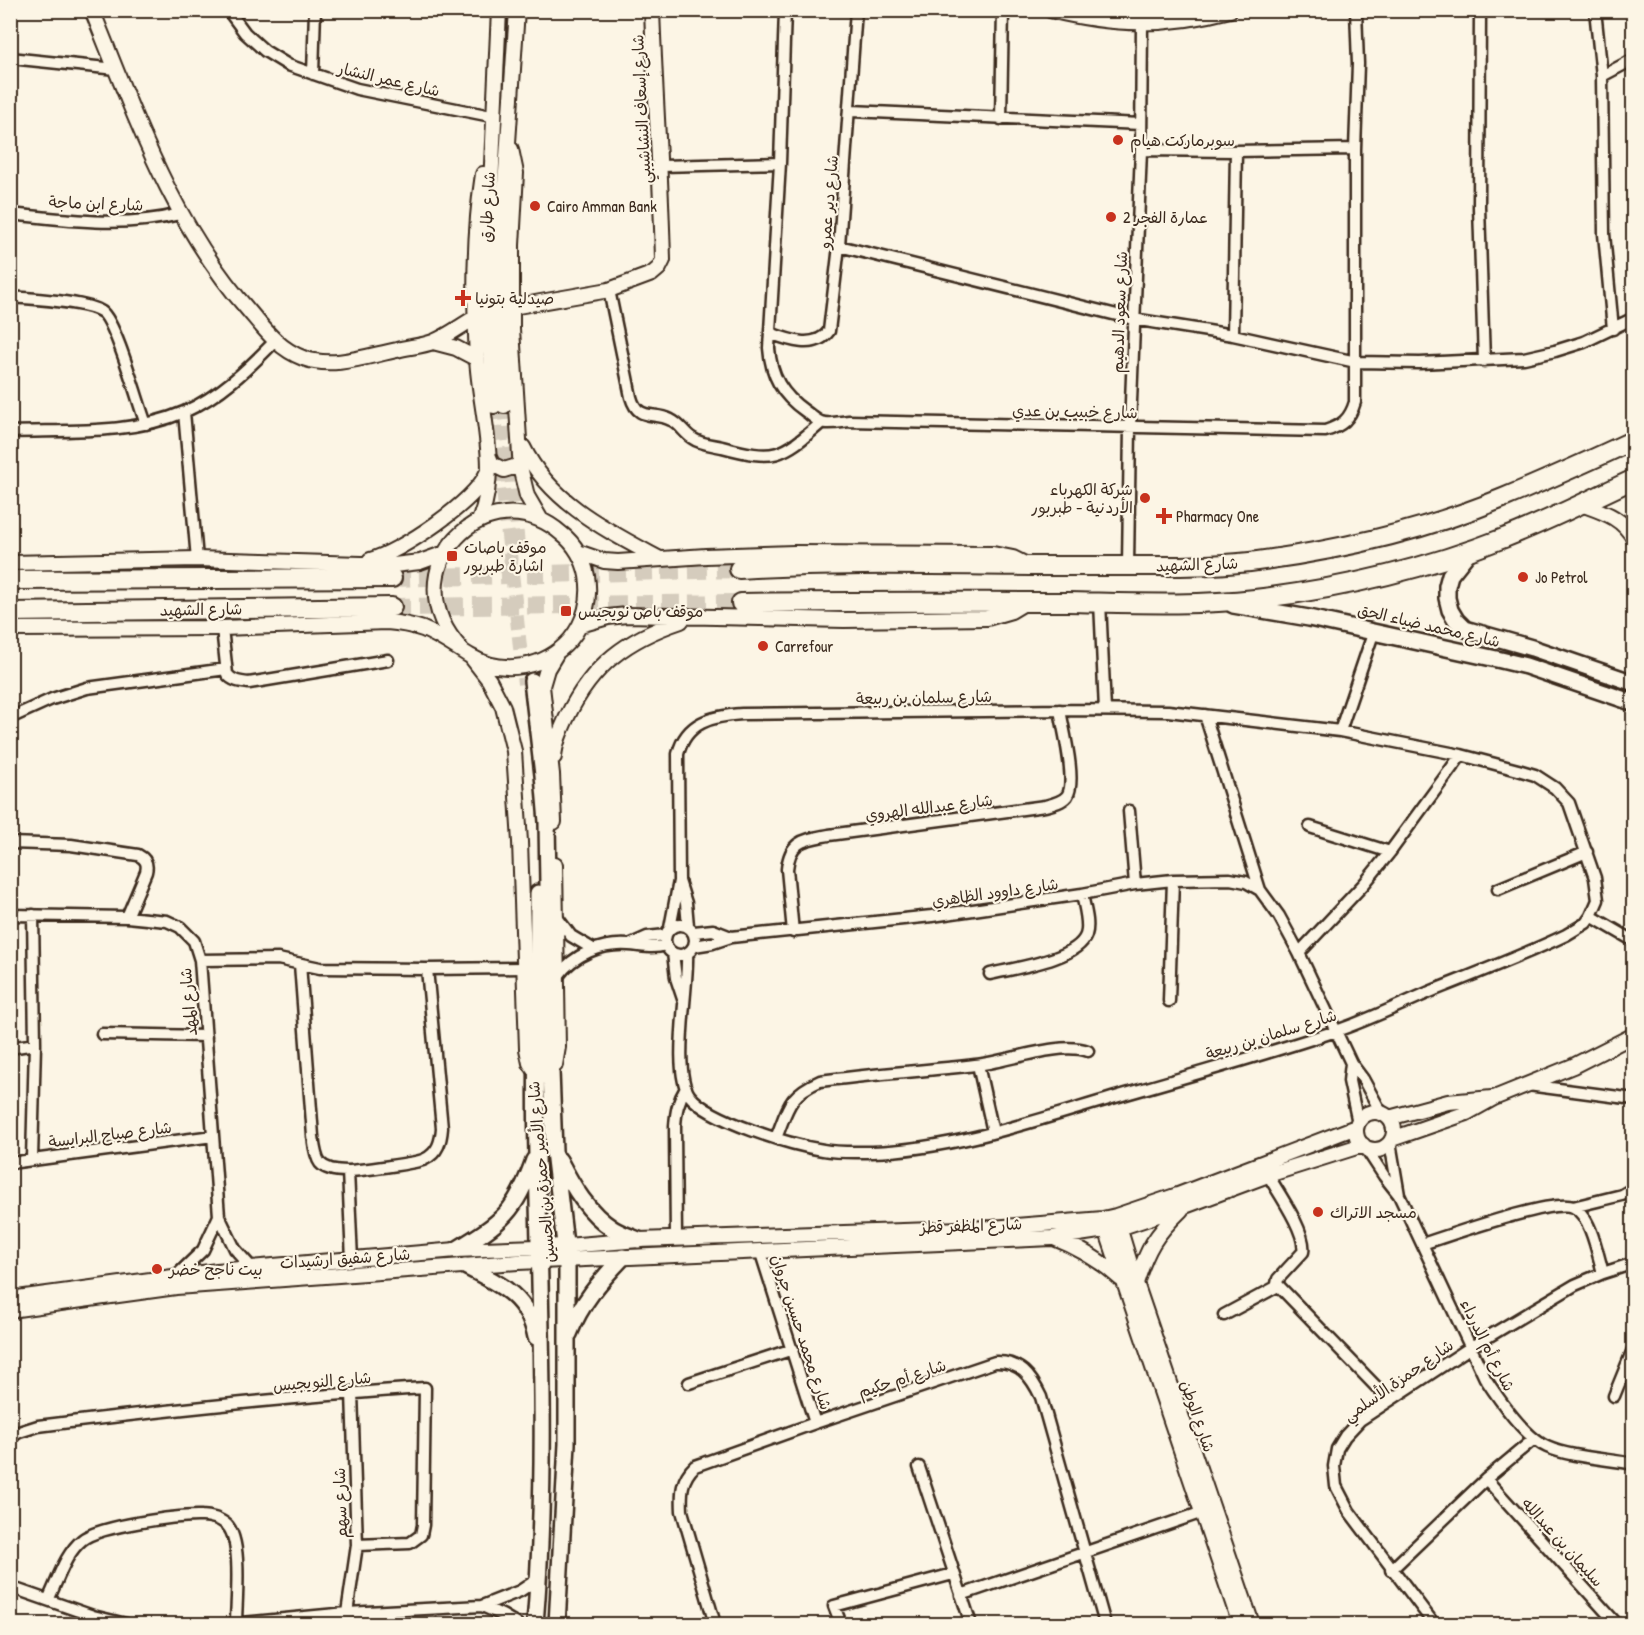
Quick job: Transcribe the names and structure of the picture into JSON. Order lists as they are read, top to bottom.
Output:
{
  "streets": {
    "highway": ["شارع الشهيد"],
    "main road": ["شارع محمد ضياء الحق", "شارع الأمير حمزة بن الحسين"],
    "street": [
      "شارع عمر النشار",
      "شارع إسعاف النشاشيبي",
      "شارع دير عمرو",
      "شارع ابن ماجة",
      "شارع طارق",
      "شارع سعود الدهيم",
      "شارع خبيب بن عدي",
      "شارع سلمان بن ربيعة",
      "شارع عبدالله الهروي",
      "شارع داوود الظاهري",
      "شارع المهد",
      "شارع صياح البرايسة",
      "شارع المظفر قطز",
      "شارع شفيق ارشيدات",
      "شارع محمد حسين جروان",
      "شارع أم الدرداء",
      "شارع أم حكيم",
      "شارع حمزة الأسلمي",
      "شارع النويجيس",
      "شارع الوطن",
      "شارع سهم",
      "سليمان بن عبدالله"
    ]
  },
  "crossings": [
    ["شارع عمر النشار", "شارع طارق"],
    ["شارع سعود الدهيم", "شارع خبيب بن عدي"],
    ["شارع سعود الدهيم", "شارع الشهيد"],
    ["شارع سلمان بن ربيعة", "شارع عبدالله الهروي"],
    ["شارع سلمان بن ربيعة", "شارع داوود الظاهري"],
    ["شارع عبدالله الهروي", "شارع داوود الظاهري"],
    ["شارع المهد", "شارع صياح البرايسة"],
    ["شارع المهد", "شارع شفيق ارشيدات"],
    ["شارع الأمير حمزة بن الحسين", "شارع المظفر قطز"],
    ["شارع الأمير حمزة بن الحسين", "شارع شفيق ارشيدات"],
    ["شارع المظفر قطز", "شارع محمد حسين جروان"],
    ["شارع المظفر قطز", "شارع أم الدرداء"],
    ["شارع المظفر قطز", "شارع الوطن"],
    ["شارع محمد حسين جروان", "شارع أم حكيم"],
    ["شارع أم الدرداء", "شارع حمزة الأسلمي"],
    ["شارع النويجيس", "شارع سهم"]
  ],
  "places": {
    "other": [
      "سوبرماركت هيام",
      "Cairo Amman Bank",
      "عمارة الفجر 2",
      "شركة الكهرباء الأردنية - طبربور",
      "Jo Petrol",
      "Carrefour",
      "مسجد الاتراك",
      "بيت ناجح خضر"
    ],
    "health": ["صيدلية بتونيا", "Pharmacy One"],
    "transit": ["موقف باصات اشارة طبربور", "موقف باص نويجيس"]
  }
}
